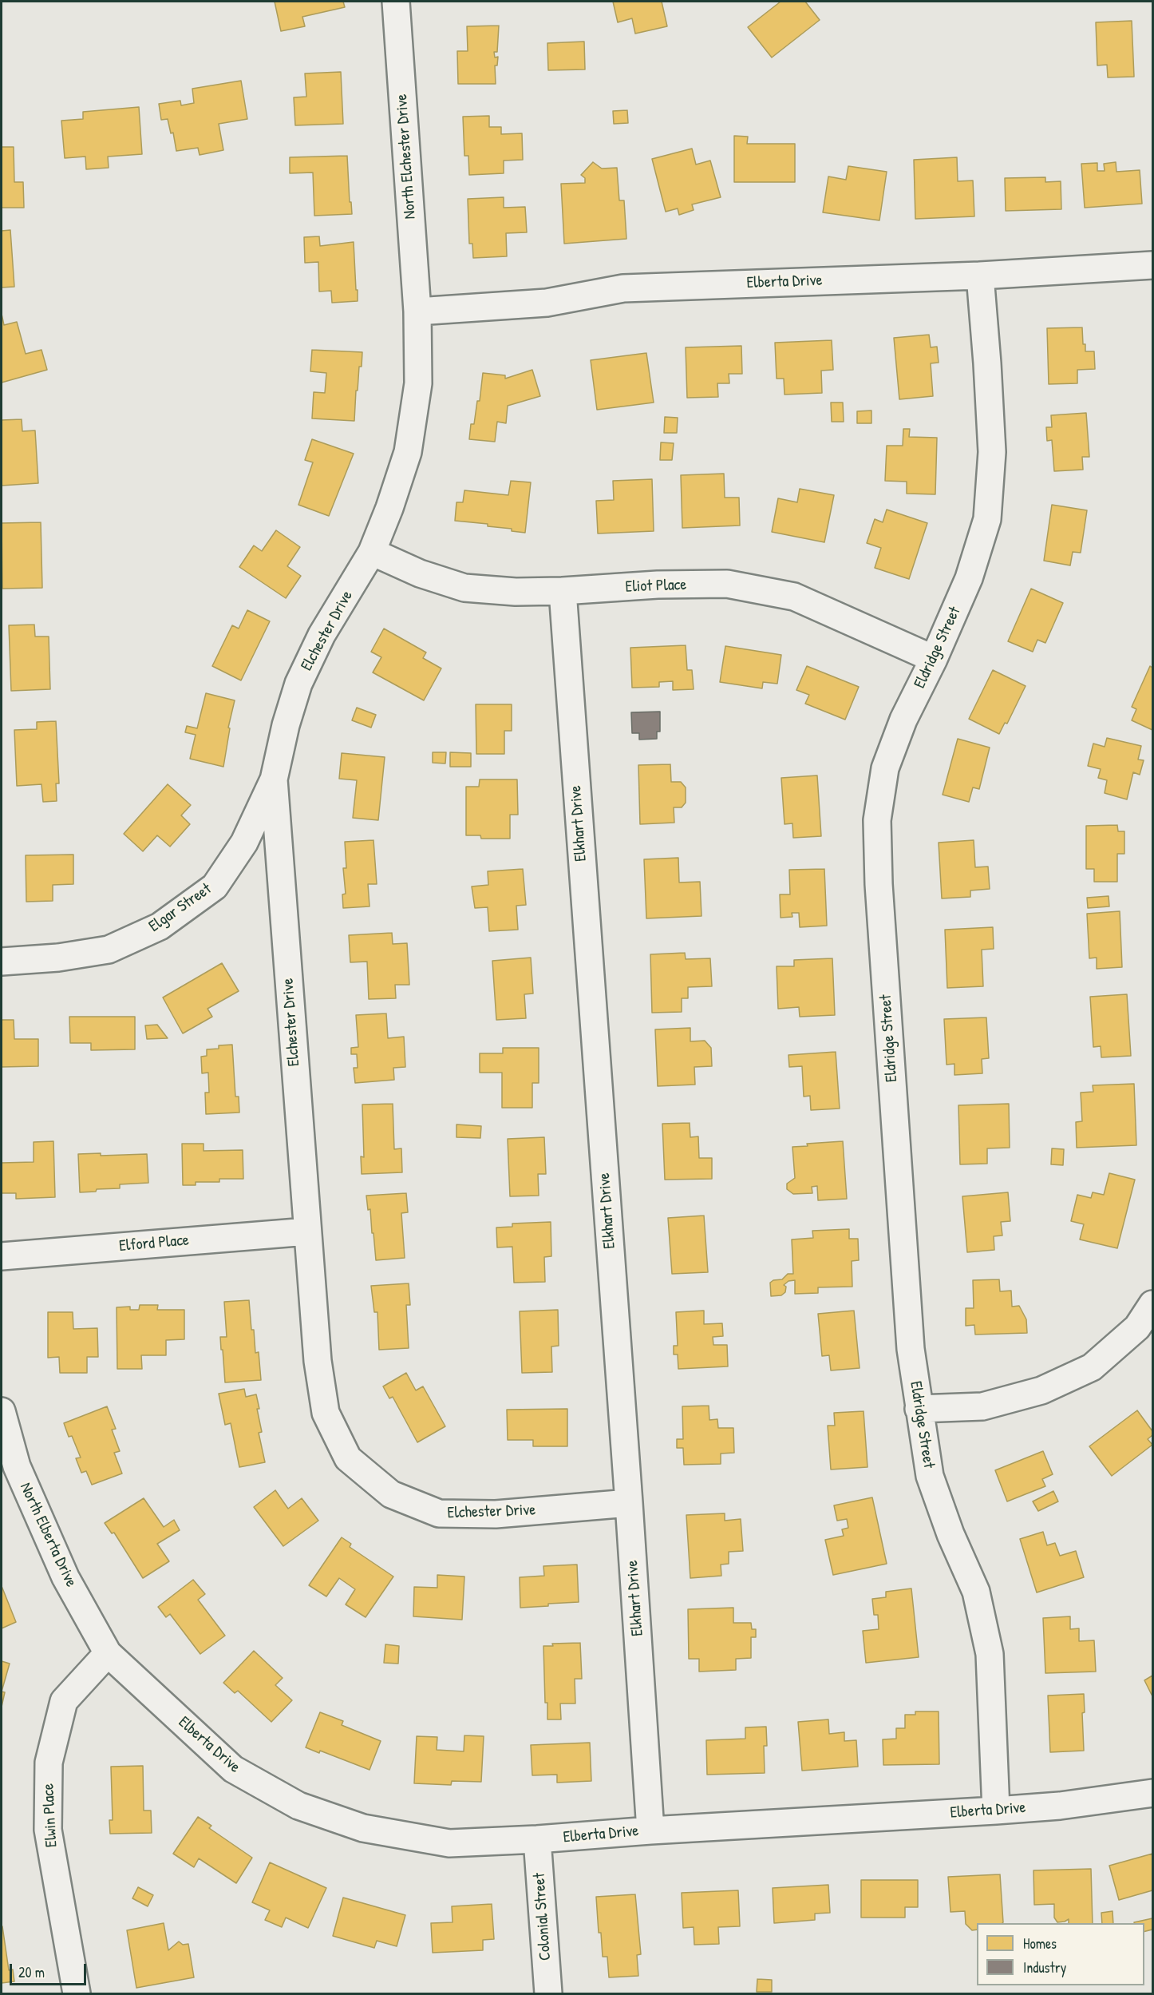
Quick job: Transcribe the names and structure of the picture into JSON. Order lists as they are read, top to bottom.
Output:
{
  "streets": {
    "street": [
      "North Elchester Drive",
      "Elberta Drive",
      "Eliot Place",
      "Elchester Drive",
      "Eldridge Street",
      "Elkhart Drive",
      "Elgar Street",
      "Elford Place",
      "North Elberta Drive",
      "Elwin Place",
      "Colonial Street"
    ]
  },
  "crossings": [
    ["North Elchester Drive", "Elberta Drive"],
    ["North Elchester Drive", "Elchester Drive"],
    ["Elberta Drive", "Elchester Drive"],
    ["Elberta Drive", "Eldridge Street"],
    ["Elberta Drive", "Elkhart Drive"],
    ["Elberta Drive", "North Elberta Drive"],
    ["Elberta Drive", "Elwin Place"],
    ["Elberta Drive", "Colonial Street"],
    ["Eliot Place", "Elchester Drive"],
    ["Eliot Place", "Eldridge Street"],
    ["Eliot Place", "Elkhart Drive"],
    ["Elchester Drive", "Elkhart Drive"],
    ["Elchester Drive", "Elgar Street"],
    ["Elchester Drive", "Elford Place"],
    ["North Elberta Drive", "Elwin Place"]
  ],
  "legend": ["Homes", "Industry"],
  "scale_bar": "20 m"
}
